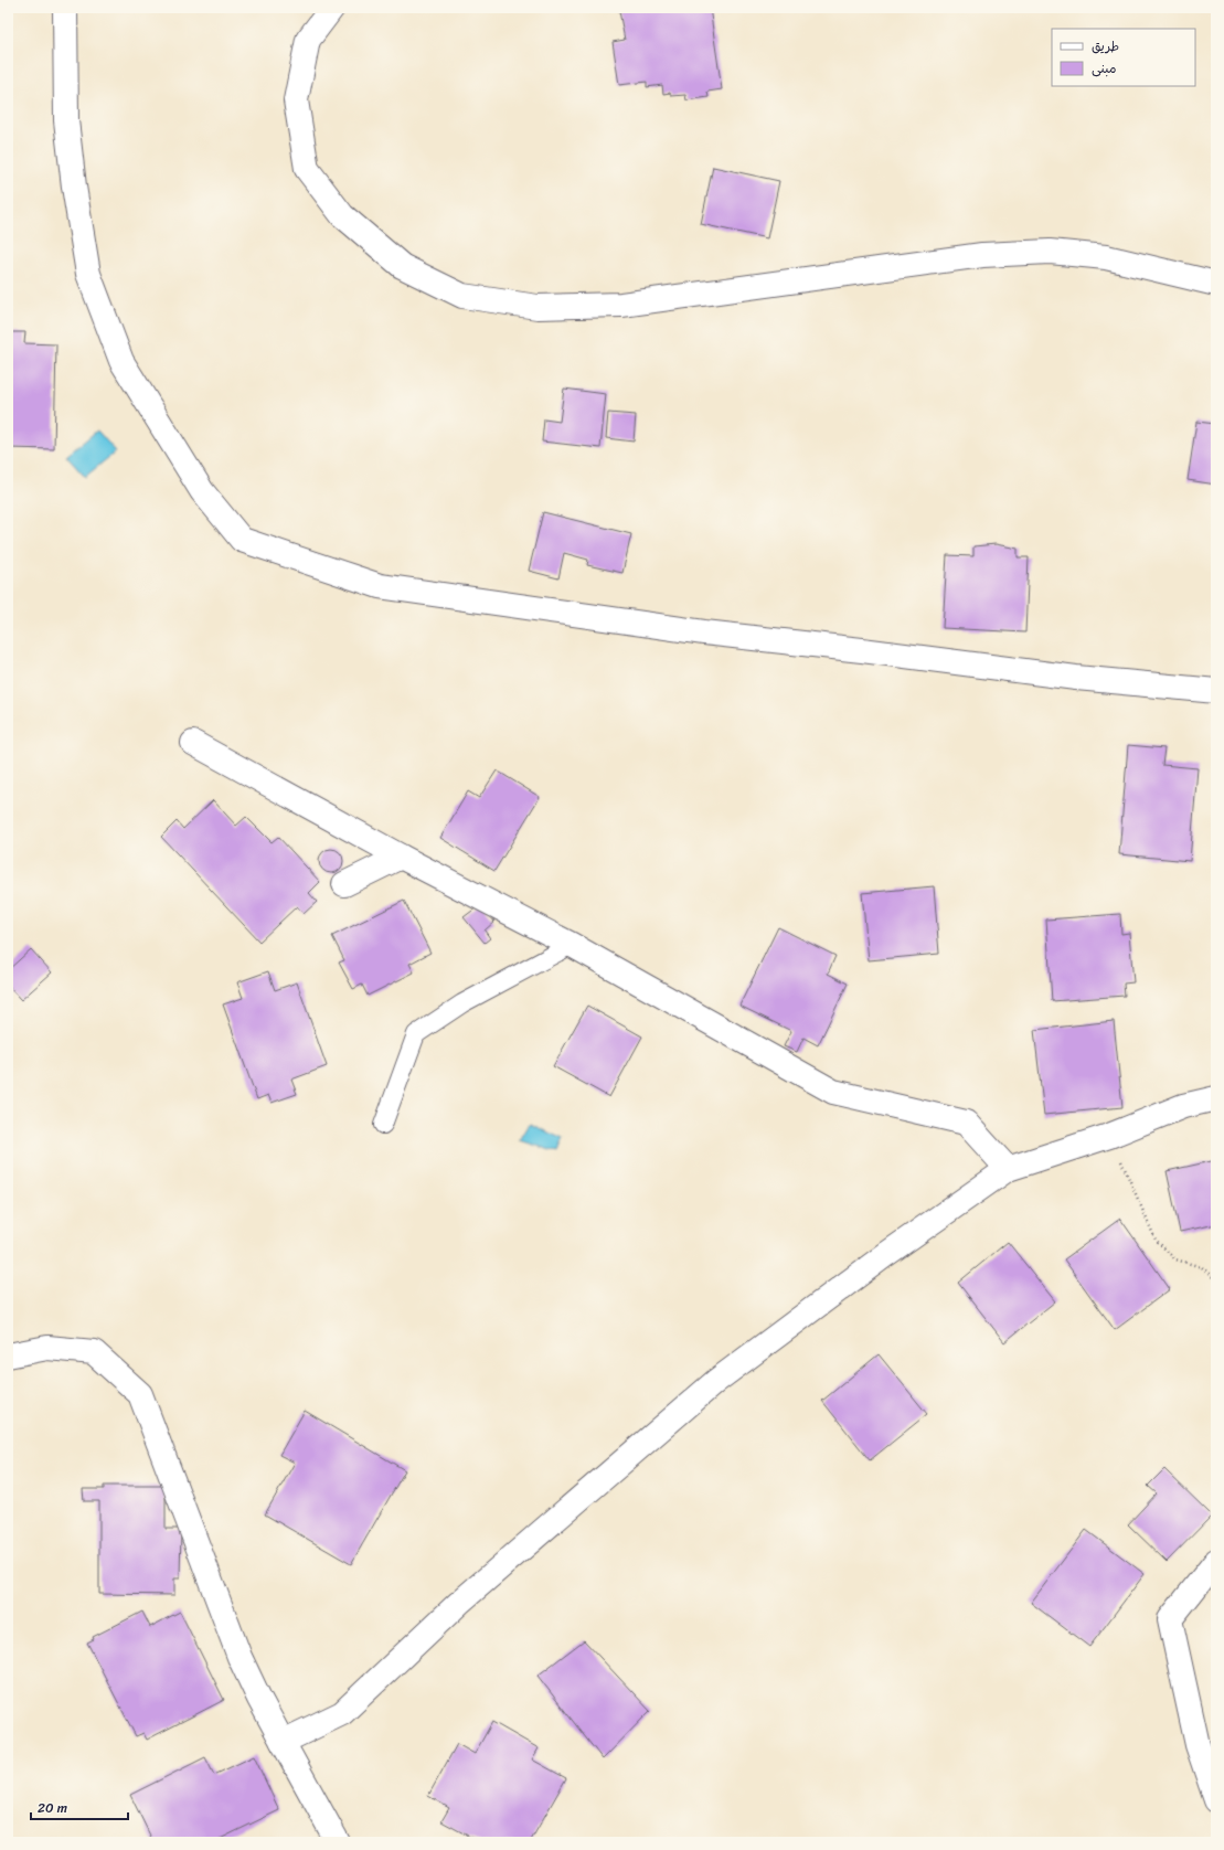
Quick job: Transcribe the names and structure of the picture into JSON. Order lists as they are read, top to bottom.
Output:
{
  "legend": ["طريق", "مبنى"],
  "scale_bar": "20 m"
}
